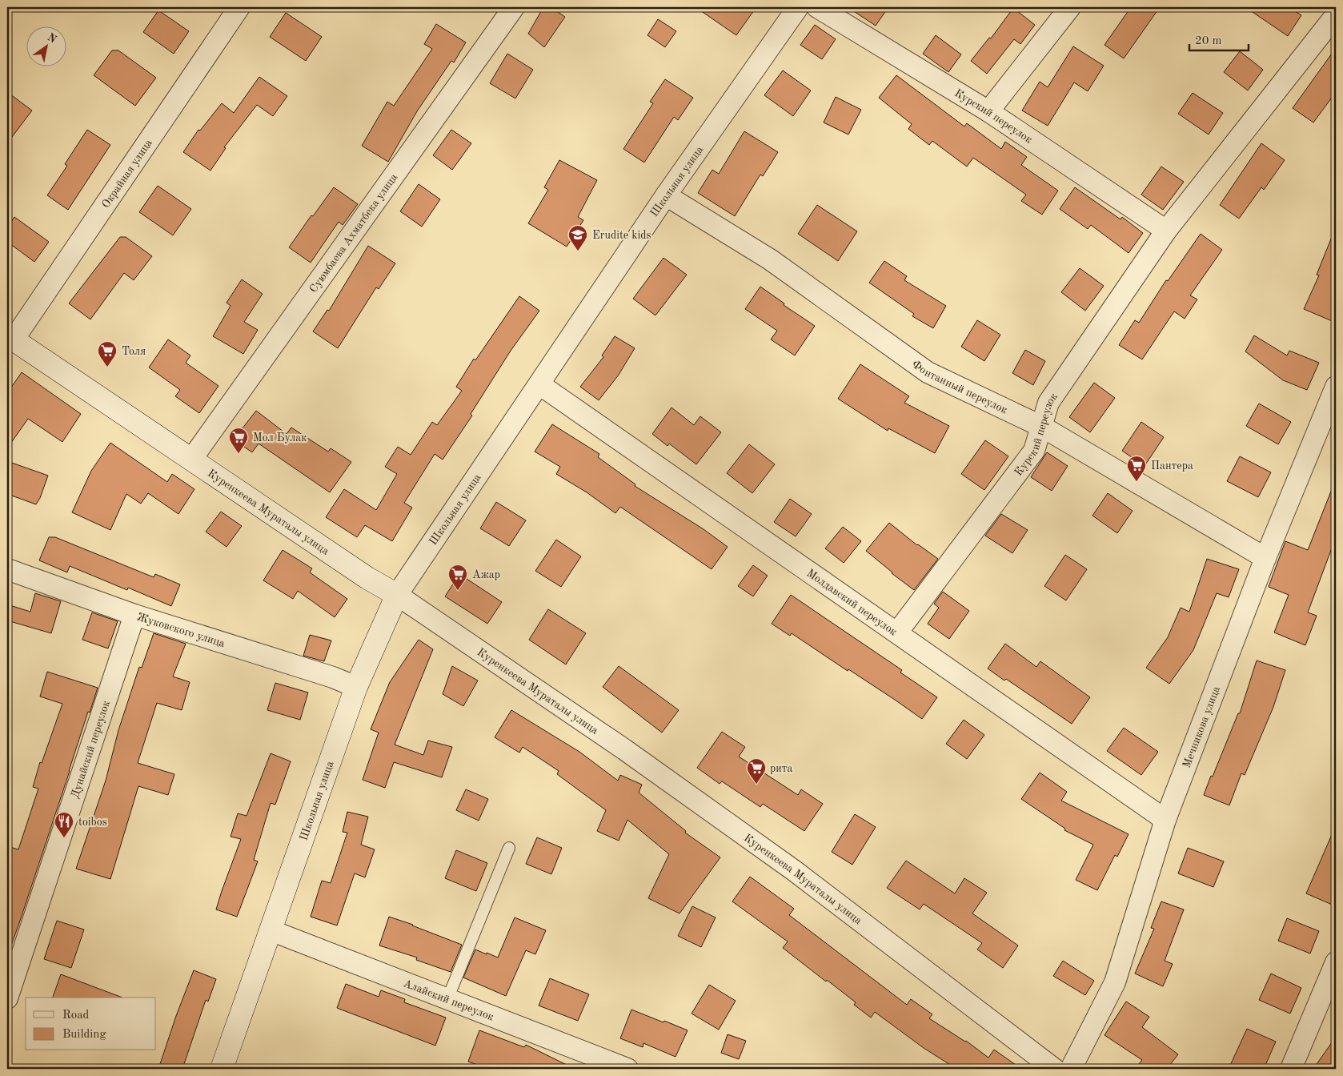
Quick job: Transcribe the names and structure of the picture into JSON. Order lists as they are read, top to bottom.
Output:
{
  "streets": {
    "street": [
      "Курский переулок",
      "Окрайная улица",
      "Школьная улица",
      "Суюмбаева Ахматбека улица",
      "Фонтанный переулок",
      "Куренкеева Мураталы улица",
      "Молдавский переулок",
      "Жуковского улица",
      "Мечникова улица",
      "Дунайский переулок",
      "Алайский переулок"
    ]
  },
  "crossings": [
    ["Курский переулок", "Фонтанный переулок"],
    ["Курский переулок", "Молдавский переулок"],
    ["Окрайная улица", "Куренкеева Мураталы улица"],
    ["Школьная улица", "Фонтанный переулок"],
    ["Школьная улица", "Куренкеева Мураталы улица"],
    ["Школьная улица", "Молдавский переулок"],
    ["Школьная улица", "Жуковского улица"],
    ["Школьная улица", "Алайский переулок"],
    ["Суюмбаева Ахматбека улица", "Куренкеева Мураталы улица"],
    ["Фонтанный переулок", "Мечникова улица"],
    ["Молдавский переулок", "Мечникова улица"],
    ["Жуковского улица", "Дунайский переулок"]
  ],
  "places": {
    "school or university": ["Erudite kids"],
    "supermarket": [
      "Толя",
      "Мол Булак",
      "Пантера",
      "Ажар",
      "рита"
    ],
    "restaurant": ["toibos"]
  },
  "legend": ["Road", "Building"],
  "scale_bar": "20 m",
  "north": "top right"
}
